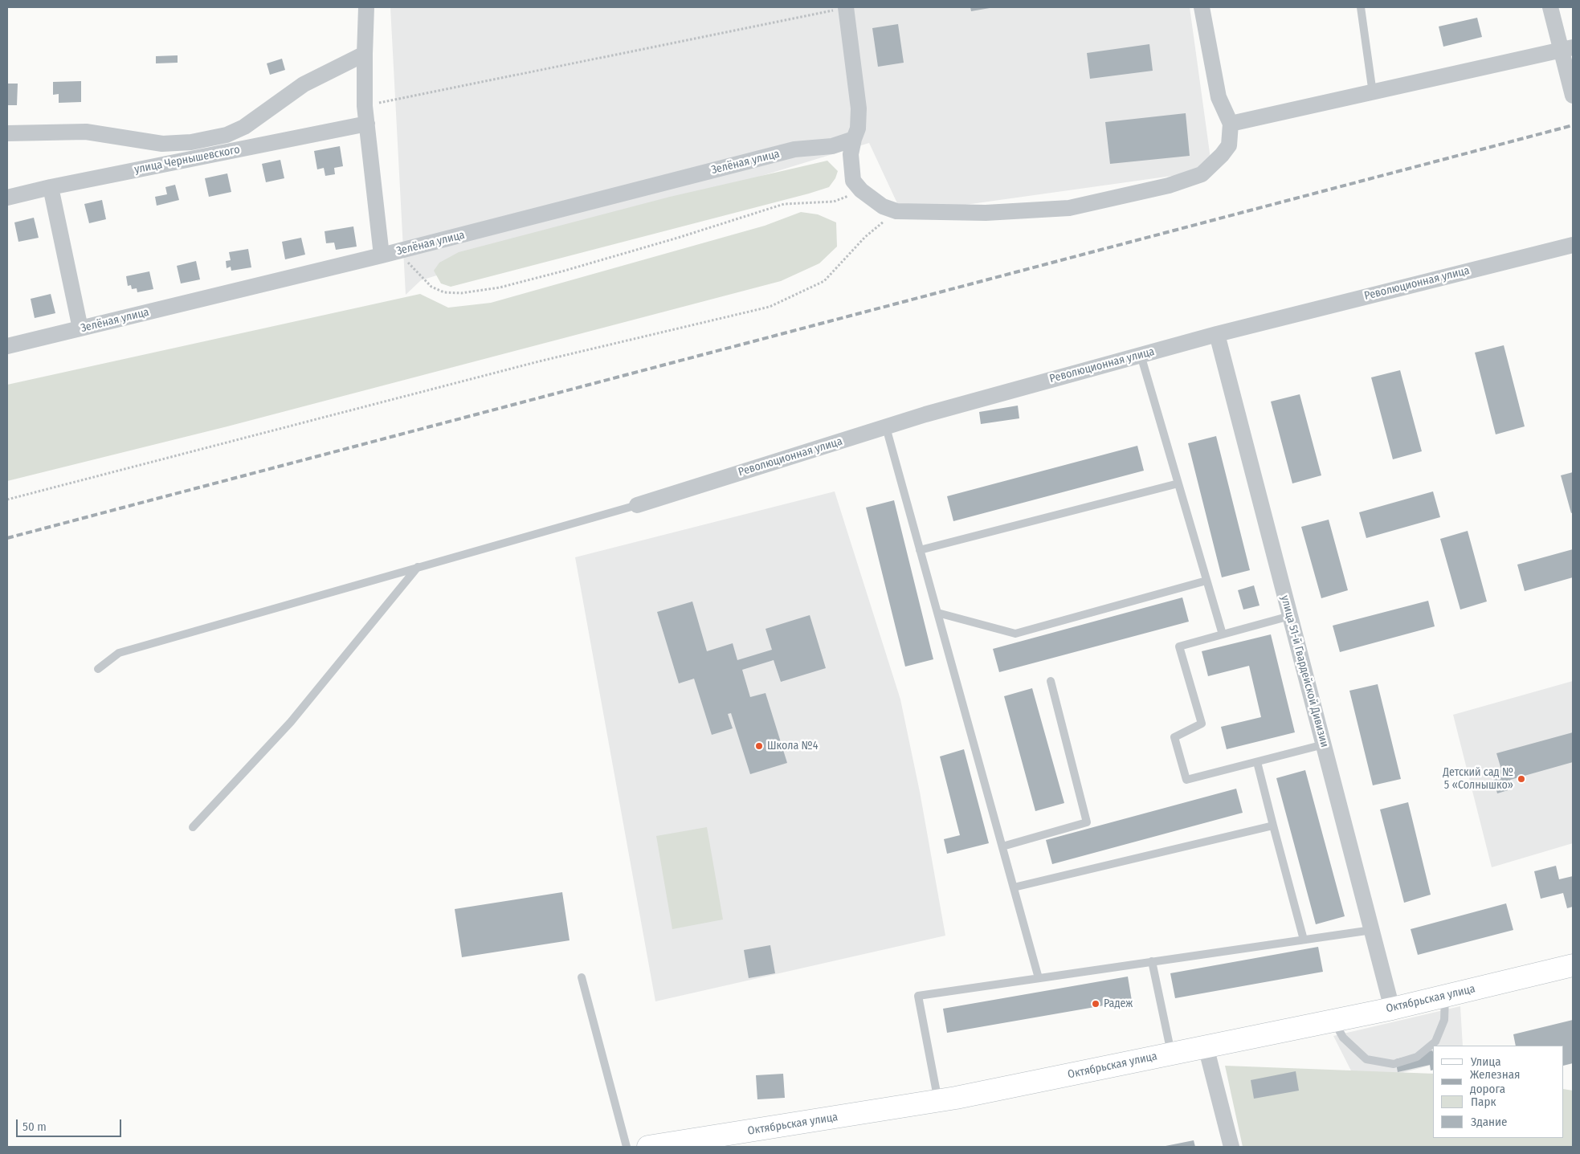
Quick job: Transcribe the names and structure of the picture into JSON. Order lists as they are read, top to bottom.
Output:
{
  "streets": {
    "main road": ["Октябрьская улица"],
    "street": [
      "улица Чернышевского",
      "Зелёная улица",
      "Революционная улица",
      "улица 51-й Гвардейской Дивизии"
    ]
  },
  "crossings": [
    ["Революционная улица", "улица 51-й Гвардейской Дивизии"],
    ["улица 51-й Гвардейской Дивизии", "Октябрьская улица"]
  ],
  "places": ["Школа №4", "Детский сад № 5 «Солнышко»", "Радеж"],
  "legend": [
    "Улица",
    "Железная дорога",
    "Парк",
    "Здание"
  ],
  "scale_bar": "50 m"
}
